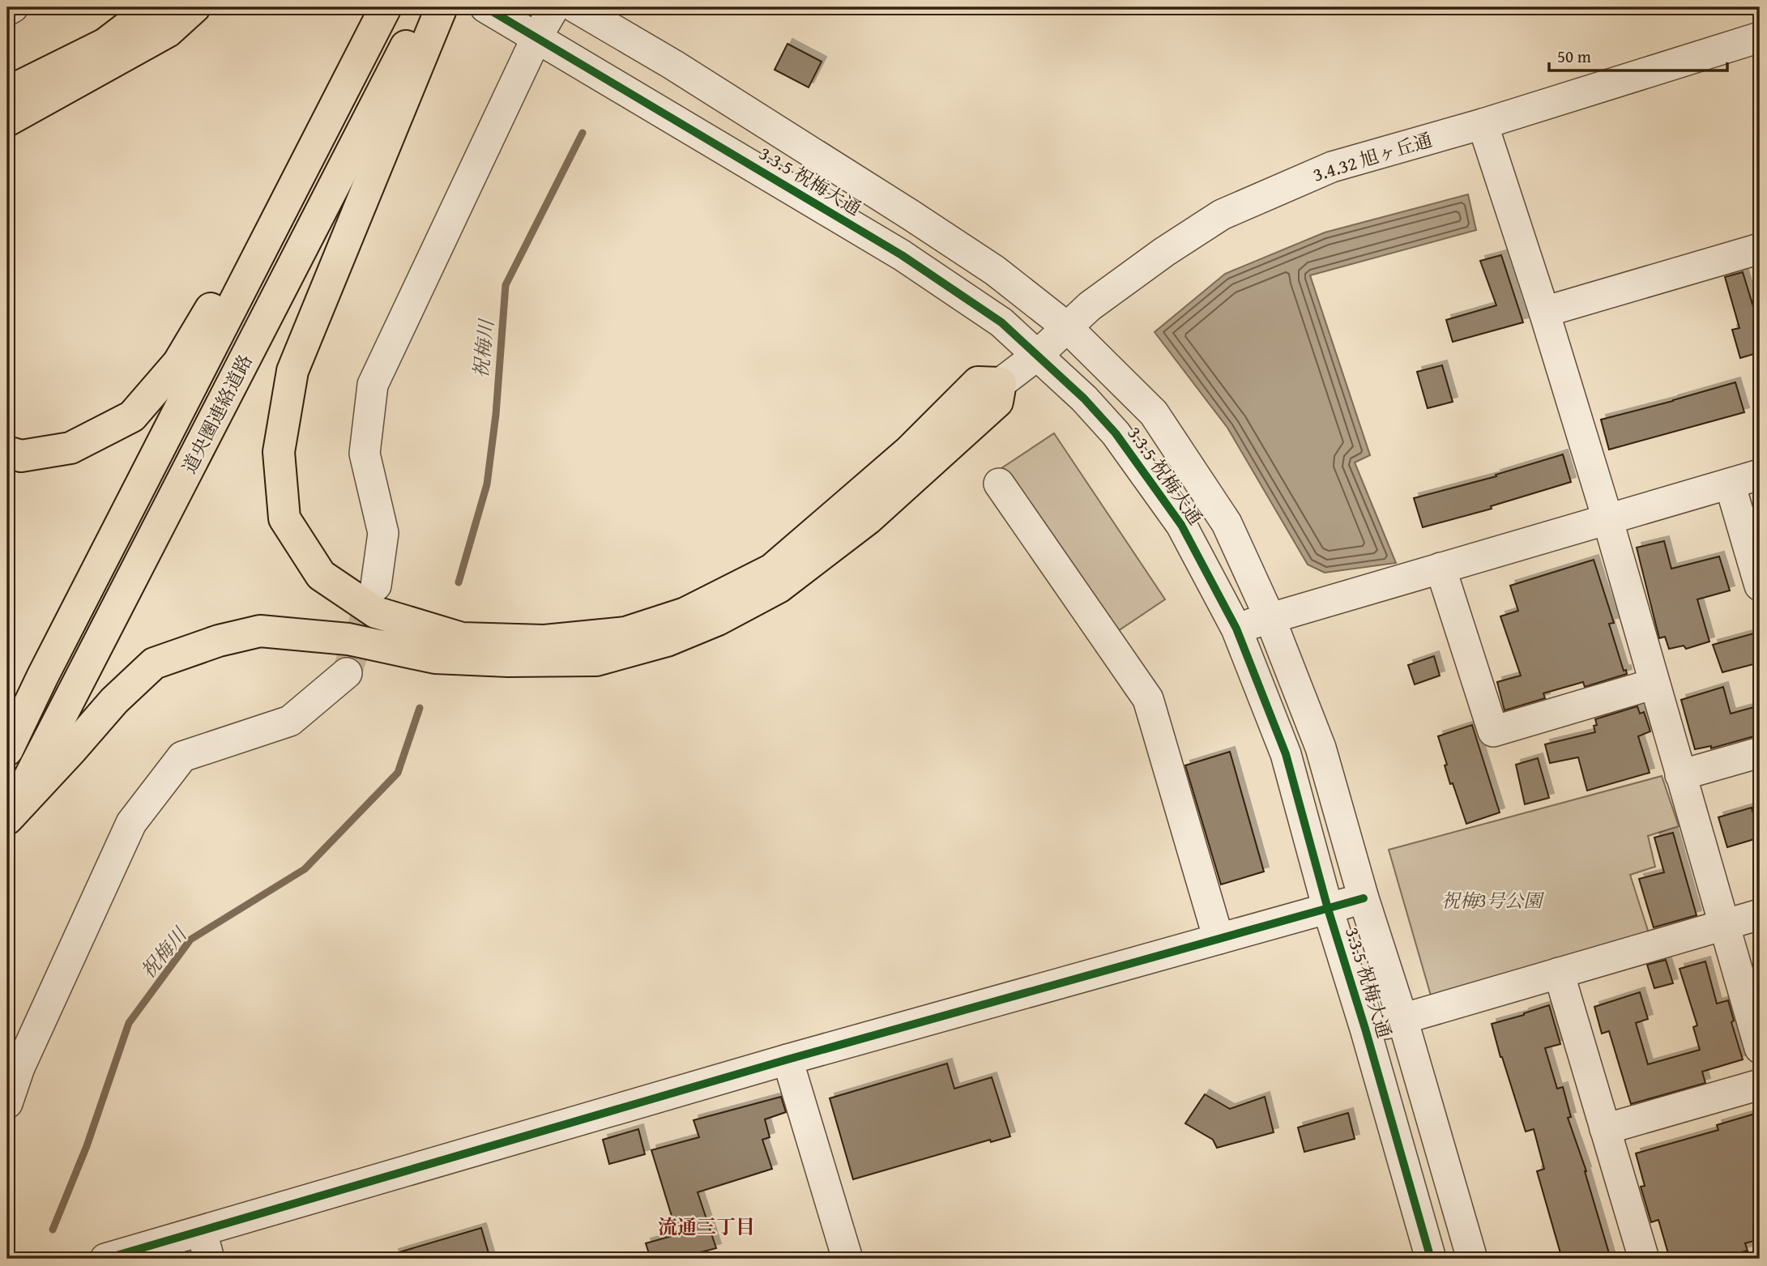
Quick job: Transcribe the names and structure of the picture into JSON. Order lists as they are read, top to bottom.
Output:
{
  "streets": {
    "highway": ["道央圏連絡道路"],
    "street": ["3.4.32 旭ヶ丘通", "3.3.5 祝梅大通"]
  },
  "crossings": [
    ["3.4.32 旭ヶ丘通", "3.3.5 祝梅大通"]
  ],
  "districts": ["流通三丁目"],
  "water": ["祝梅川"],
  "parks": ["祝梅3号公園"],
  "scale_bar": "50 m"
}
